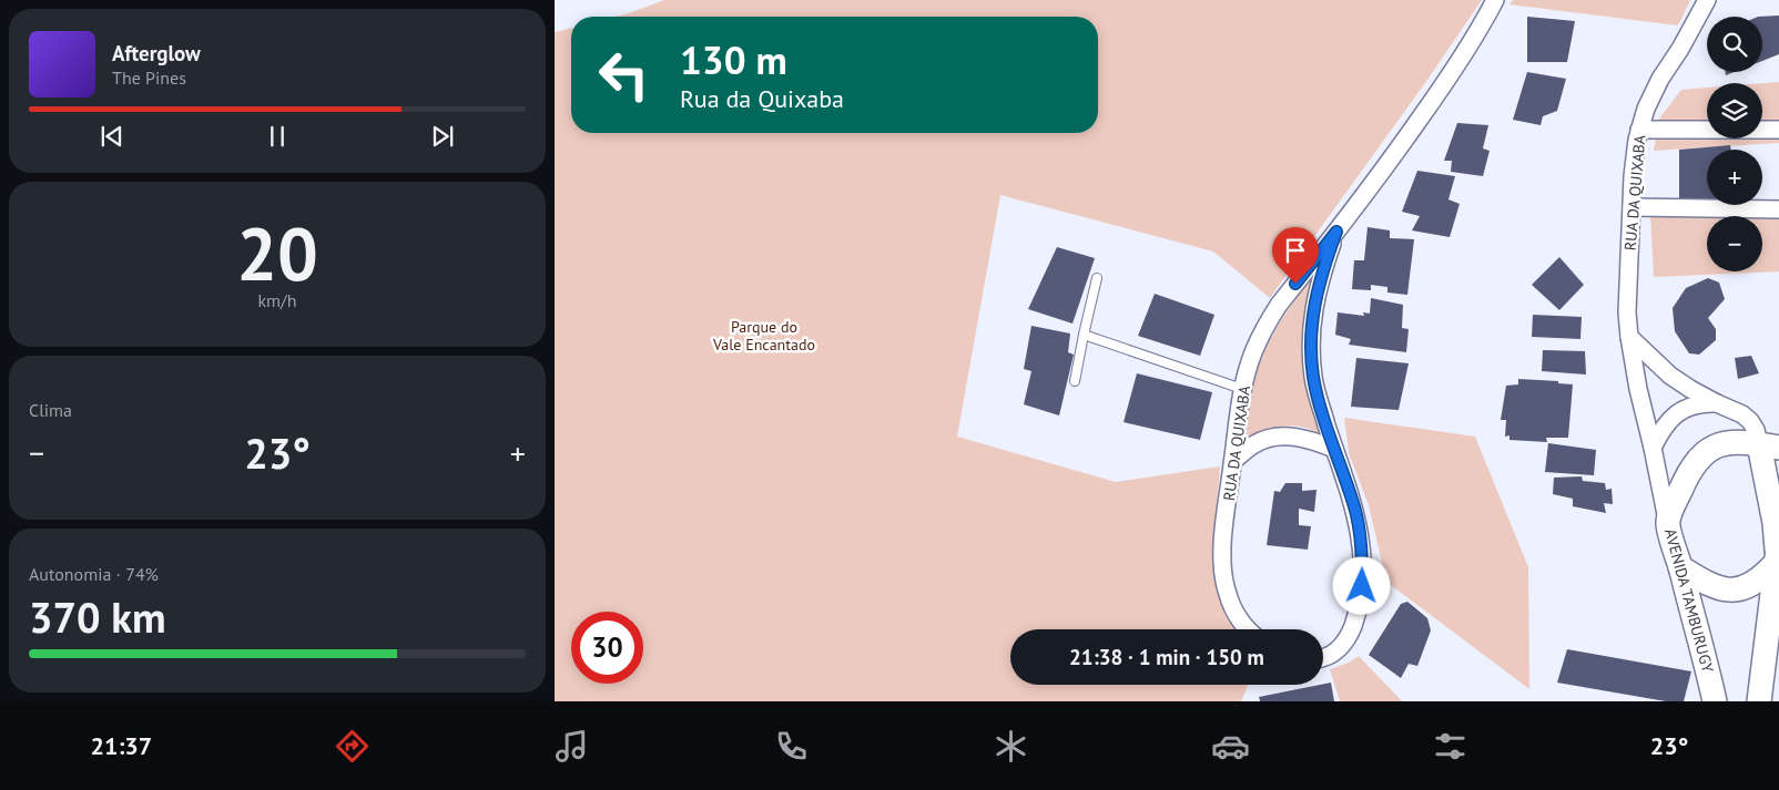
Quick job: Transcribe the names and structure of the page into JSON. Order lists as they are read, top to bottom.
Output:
{
  "streets": {
    "main road": ["AVENIDA TAMBURUGY"],
    "street": ["RUA DA QUIXABA"]
  },
  "crossings": [
    ["RUA DA QUIXABA", "AVENIDA TAMBURUGY"]
  ],
  "parks": ["Parque do Vale Encantado"],
  "page": {
    "map_buttons": ["+", "−"],
    "turn": ["130 m", "Rua da Quixaba"],
    "song": ["Afterglow", "The Pines"],
    "tile": [
      ["20", "km/h"],
      "Clima",
      ["Autonomia · 74%", "370 km"]
    ],
    "heat": ["−", "23°", "+"],
    "limit": "30",
    "trip": "21:38 · 1 min · 150 m",
    "tabs": ["21:37", "23°"]
  }
}
